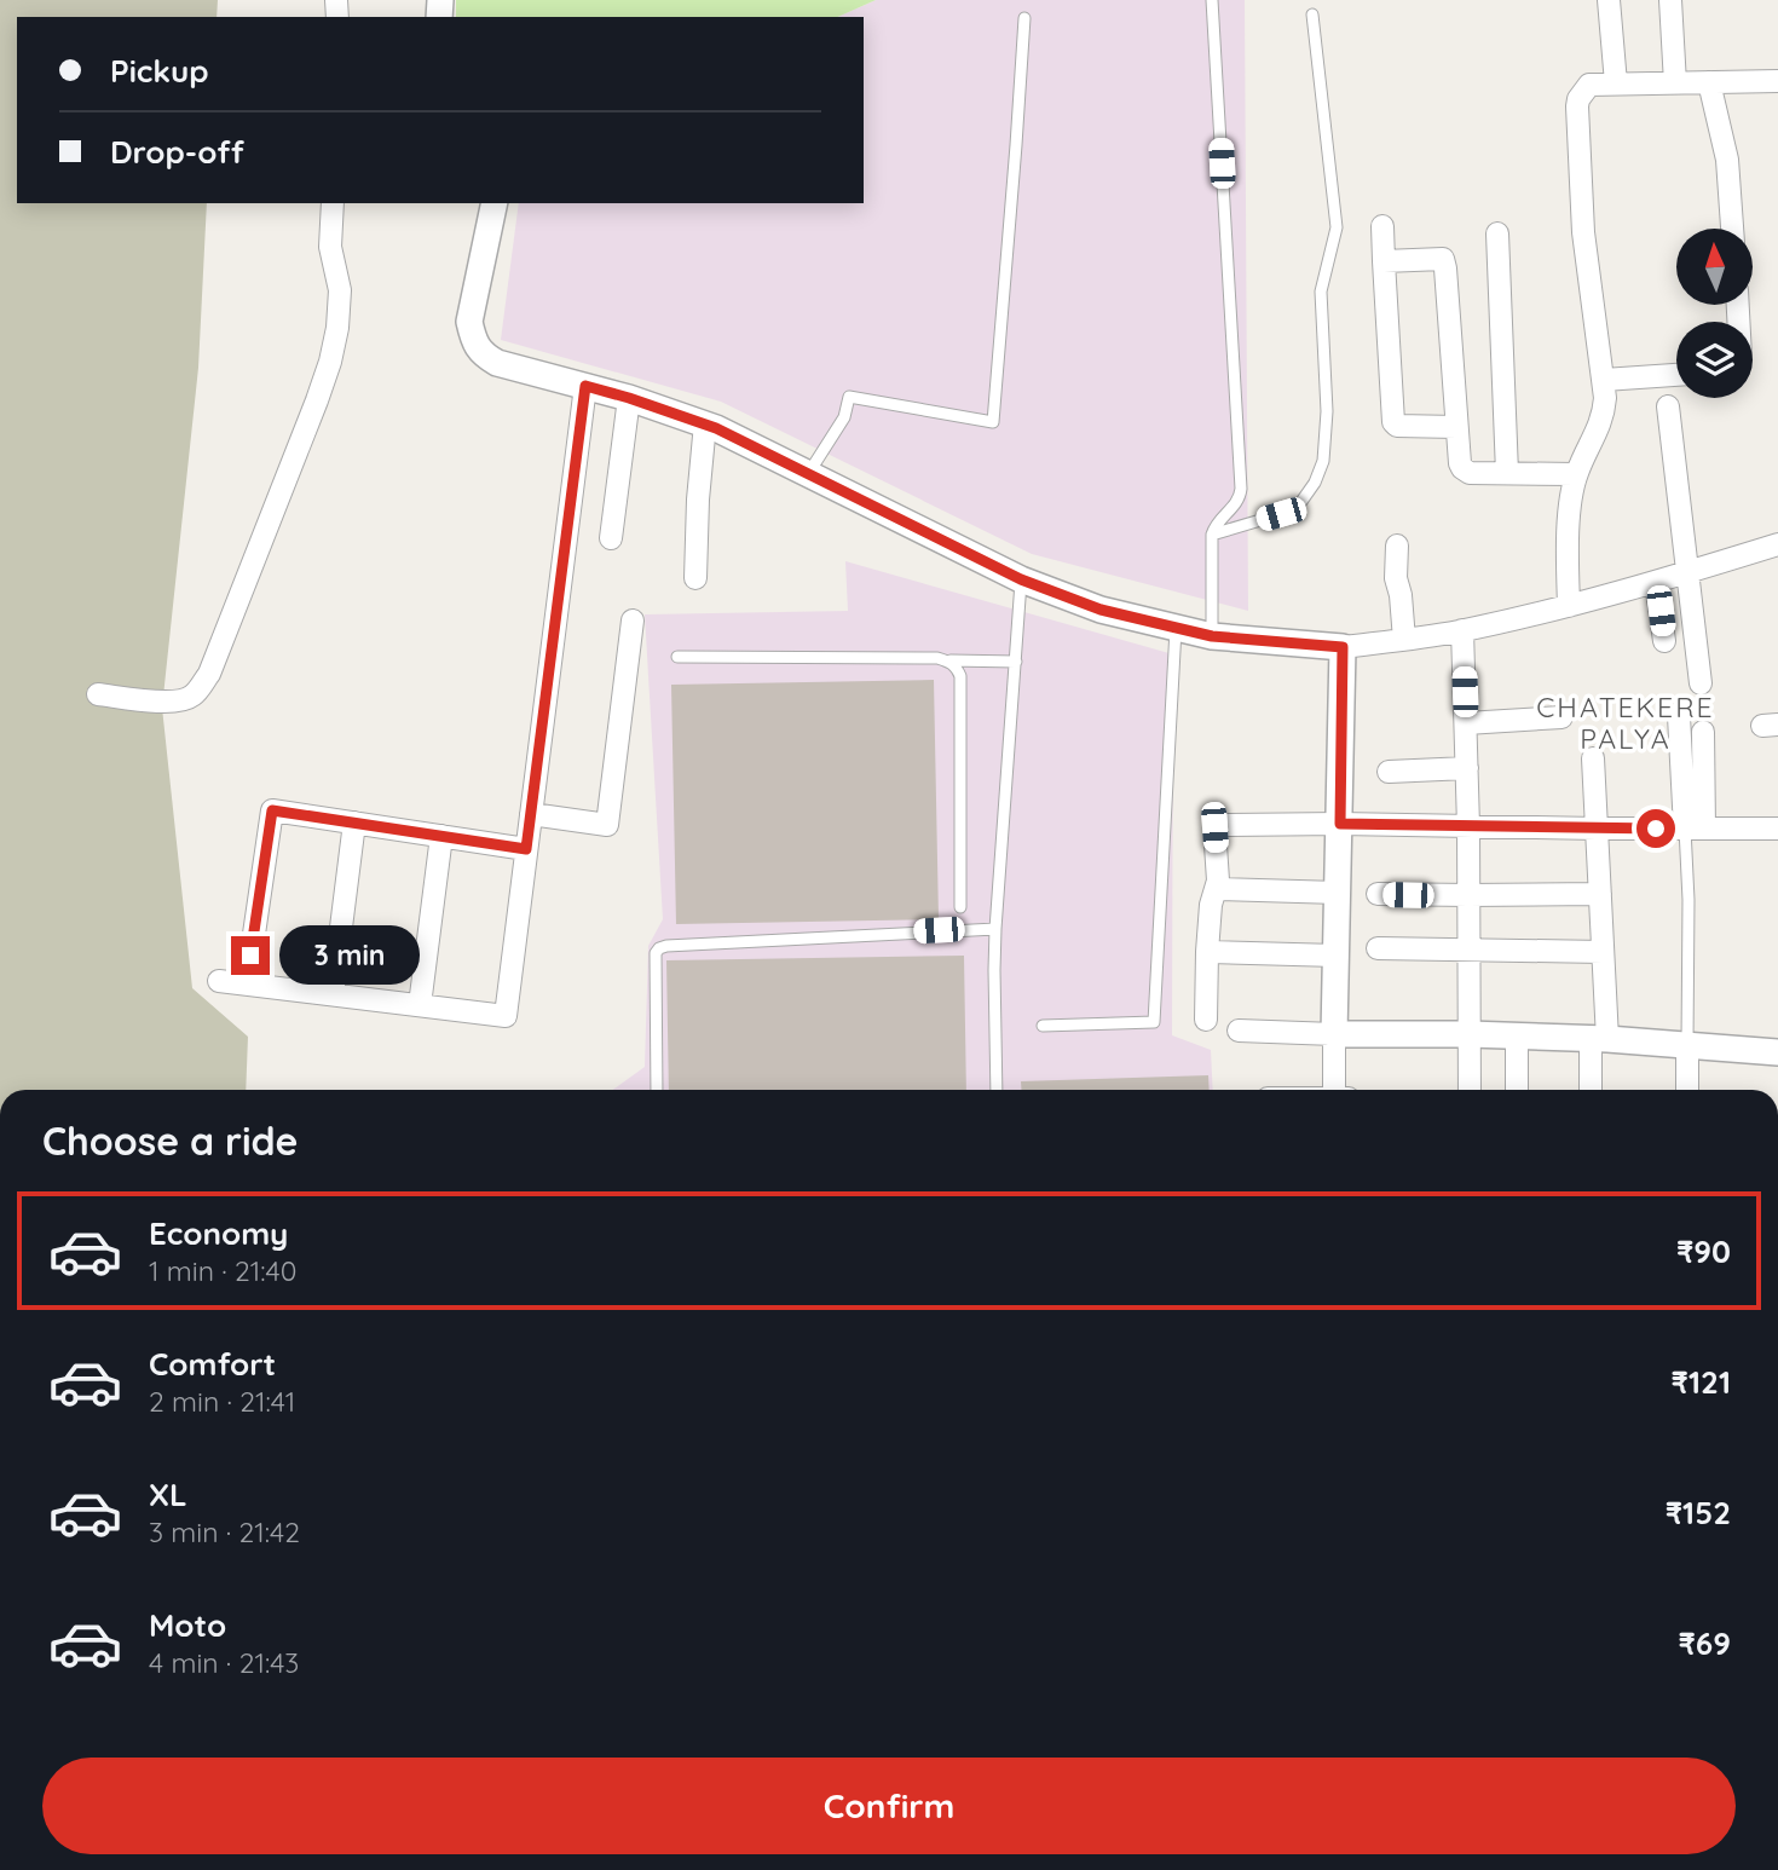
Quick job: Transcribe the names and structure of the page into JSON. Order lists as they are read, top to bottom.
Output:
{
  "districts": ["CHATEKERE PALYA"],
  "north": "top",
  "page": {
    "banner": ["Pickup", "Drop-off"],
    "bubble": "3 min",
    "heading": "Choose a ride",
    "list": [
      {
        "name": "Economy",
        "note": "1 min · 21:40",
        "value": "₹90"
      },
      {
        "name": "Comfort",
        "note": "2 min · 21:41",
        "value": "₹121"
      },
      {
        "name": "XL",
        "note": "3 min · 21:42",
        "value": "₹152"
      },
      {
        "name": "Moto",
        "note": "4 min · 21:43",
        "value": "₹69"
      }
    ],
    "buttons": "Confirm"
  }
}
